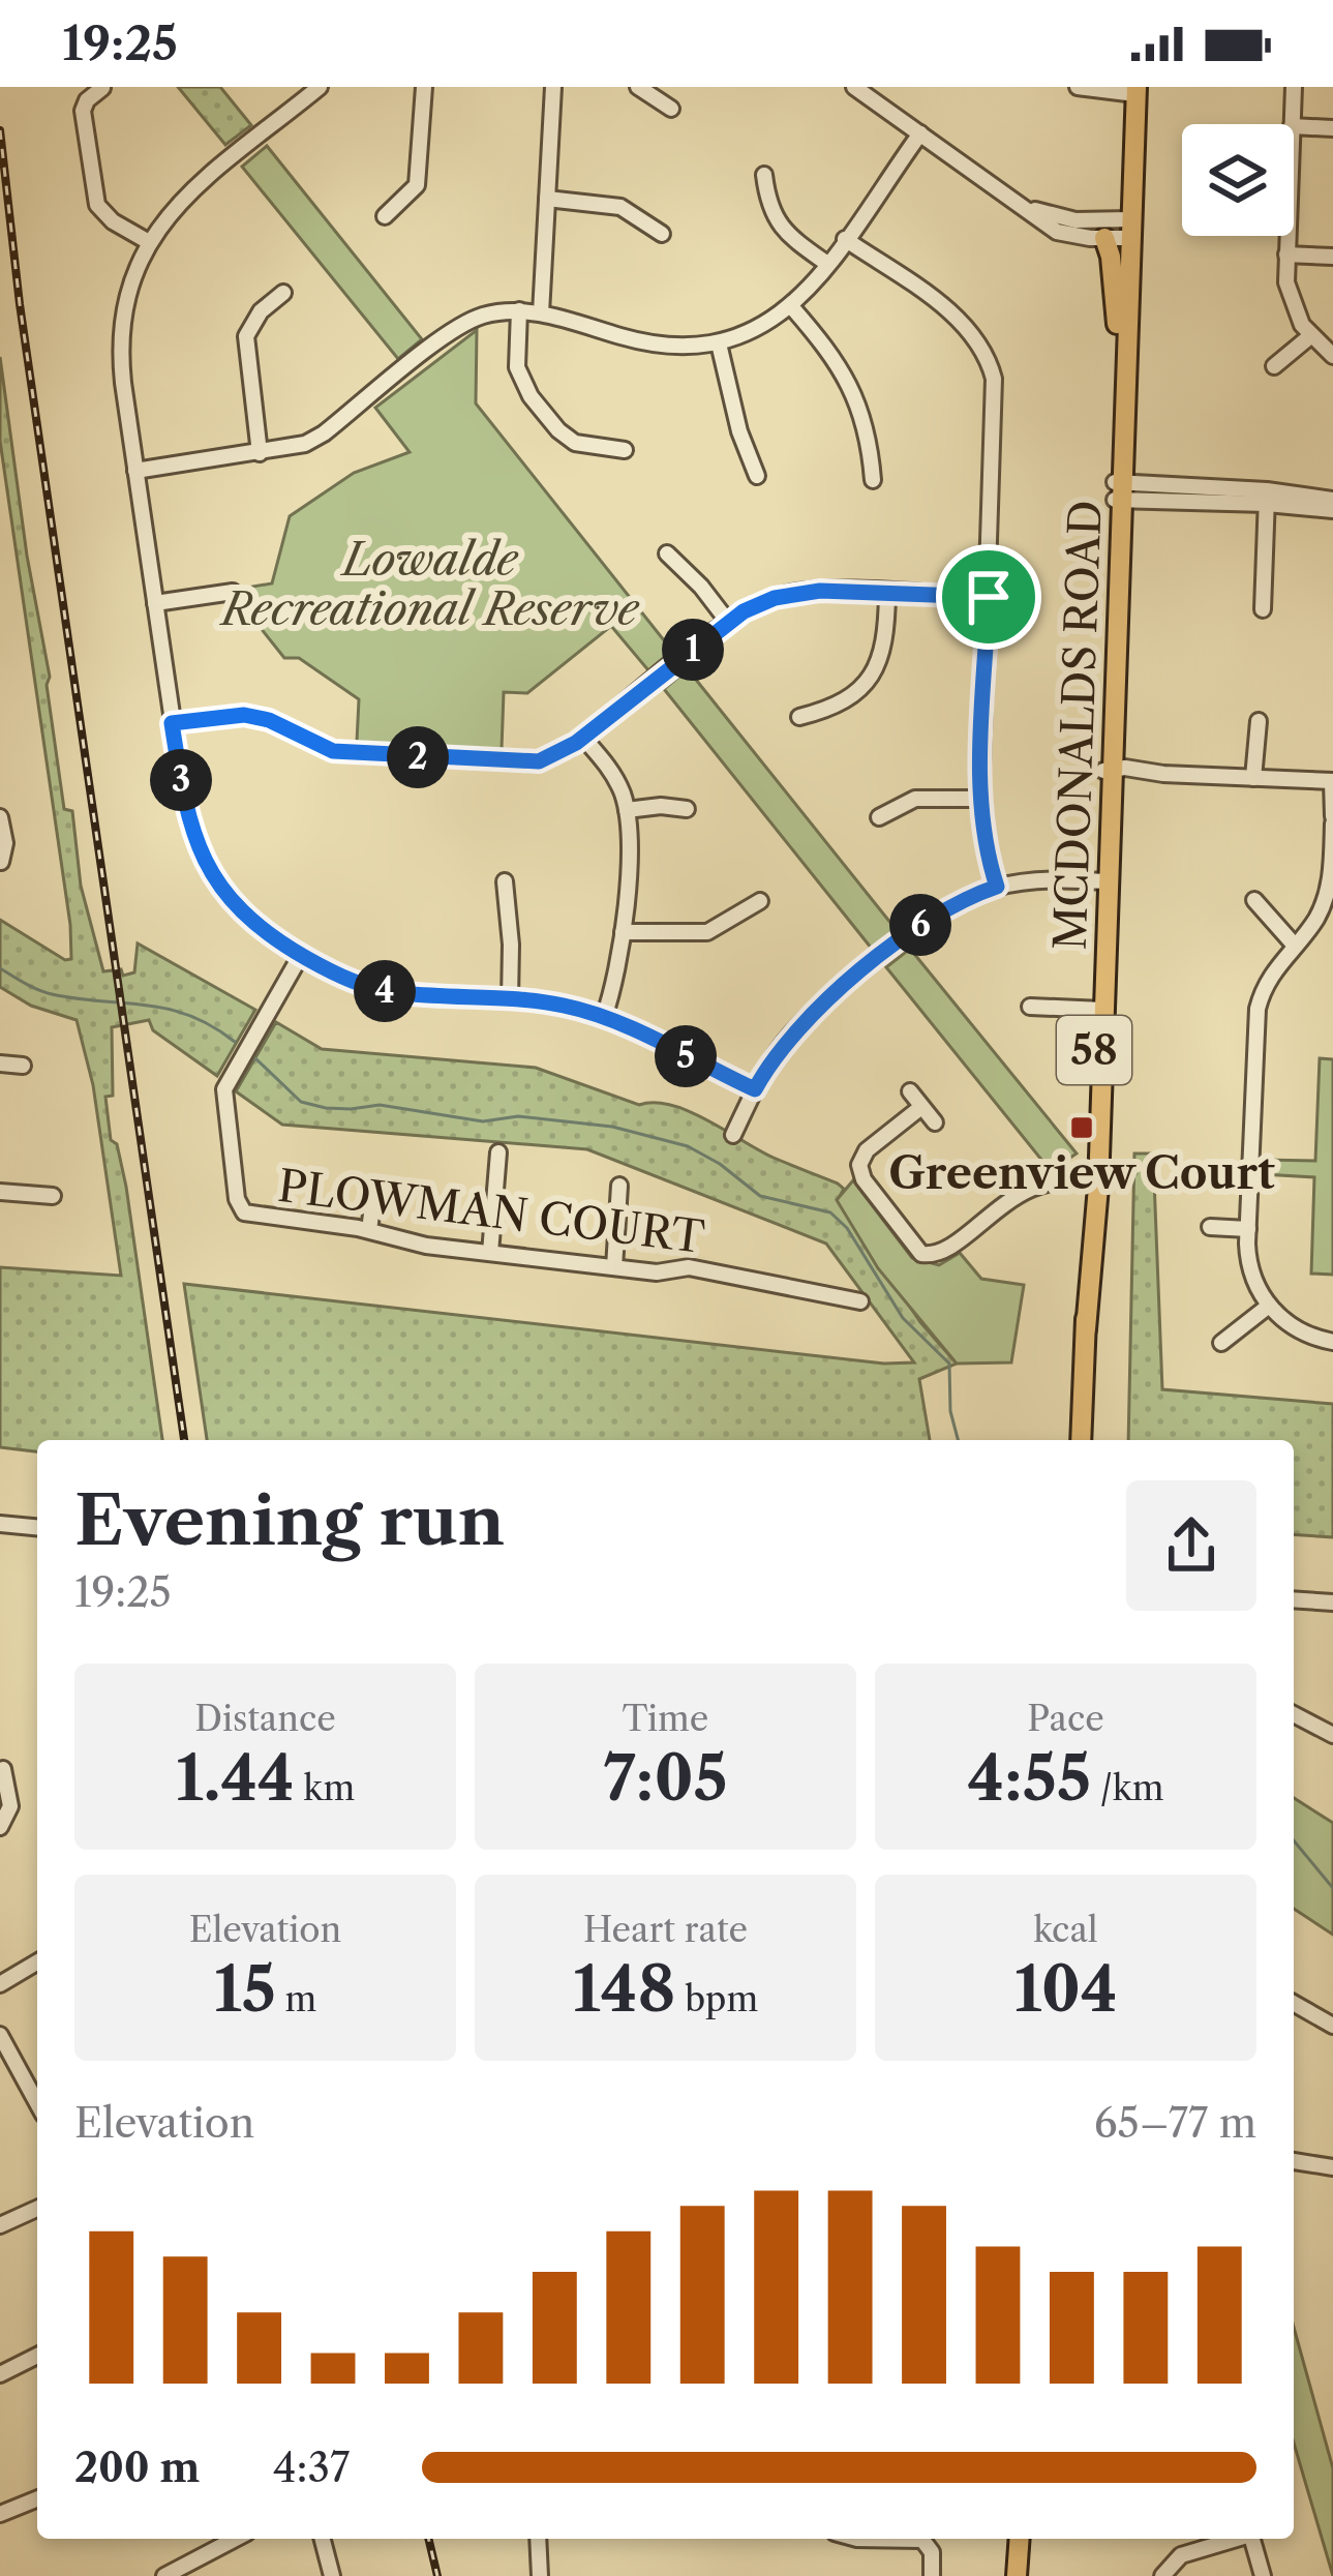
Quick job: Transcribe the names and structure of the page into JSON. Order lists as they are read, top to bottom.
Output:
{
  "streets": {
    "main road": ["MCDONALDS ROAD", "58"],
    "street": ["PLOWMAN COURT"]
  },
  "parks": ["Lowalde Recreational Reserve"],
  "places": {
    "transit": ["Greenview Court"]
  },
  "page": {
    "status": "19:25",
    "pins": [
      "1",
      "2",
      "3",
      "6",
      "4",
      "5"
    ],
    "heading": ["Evening run", "19:25"],
    "stats": [
      ["Distance", "1.44 km"],
      ["Time", "7:05"],
      ["Pace", "4:55 /km"],
      ["Elevation", "15 m"],
      ["Heart rate", "148 bpm"],
      ["kcal", "104"]
    ],
    "chart": ["Elevation", "65–77 m"],
    "list": [
      {
        "name": "200 m",
        "note": "4:37"
      }
    ]
  }
}
